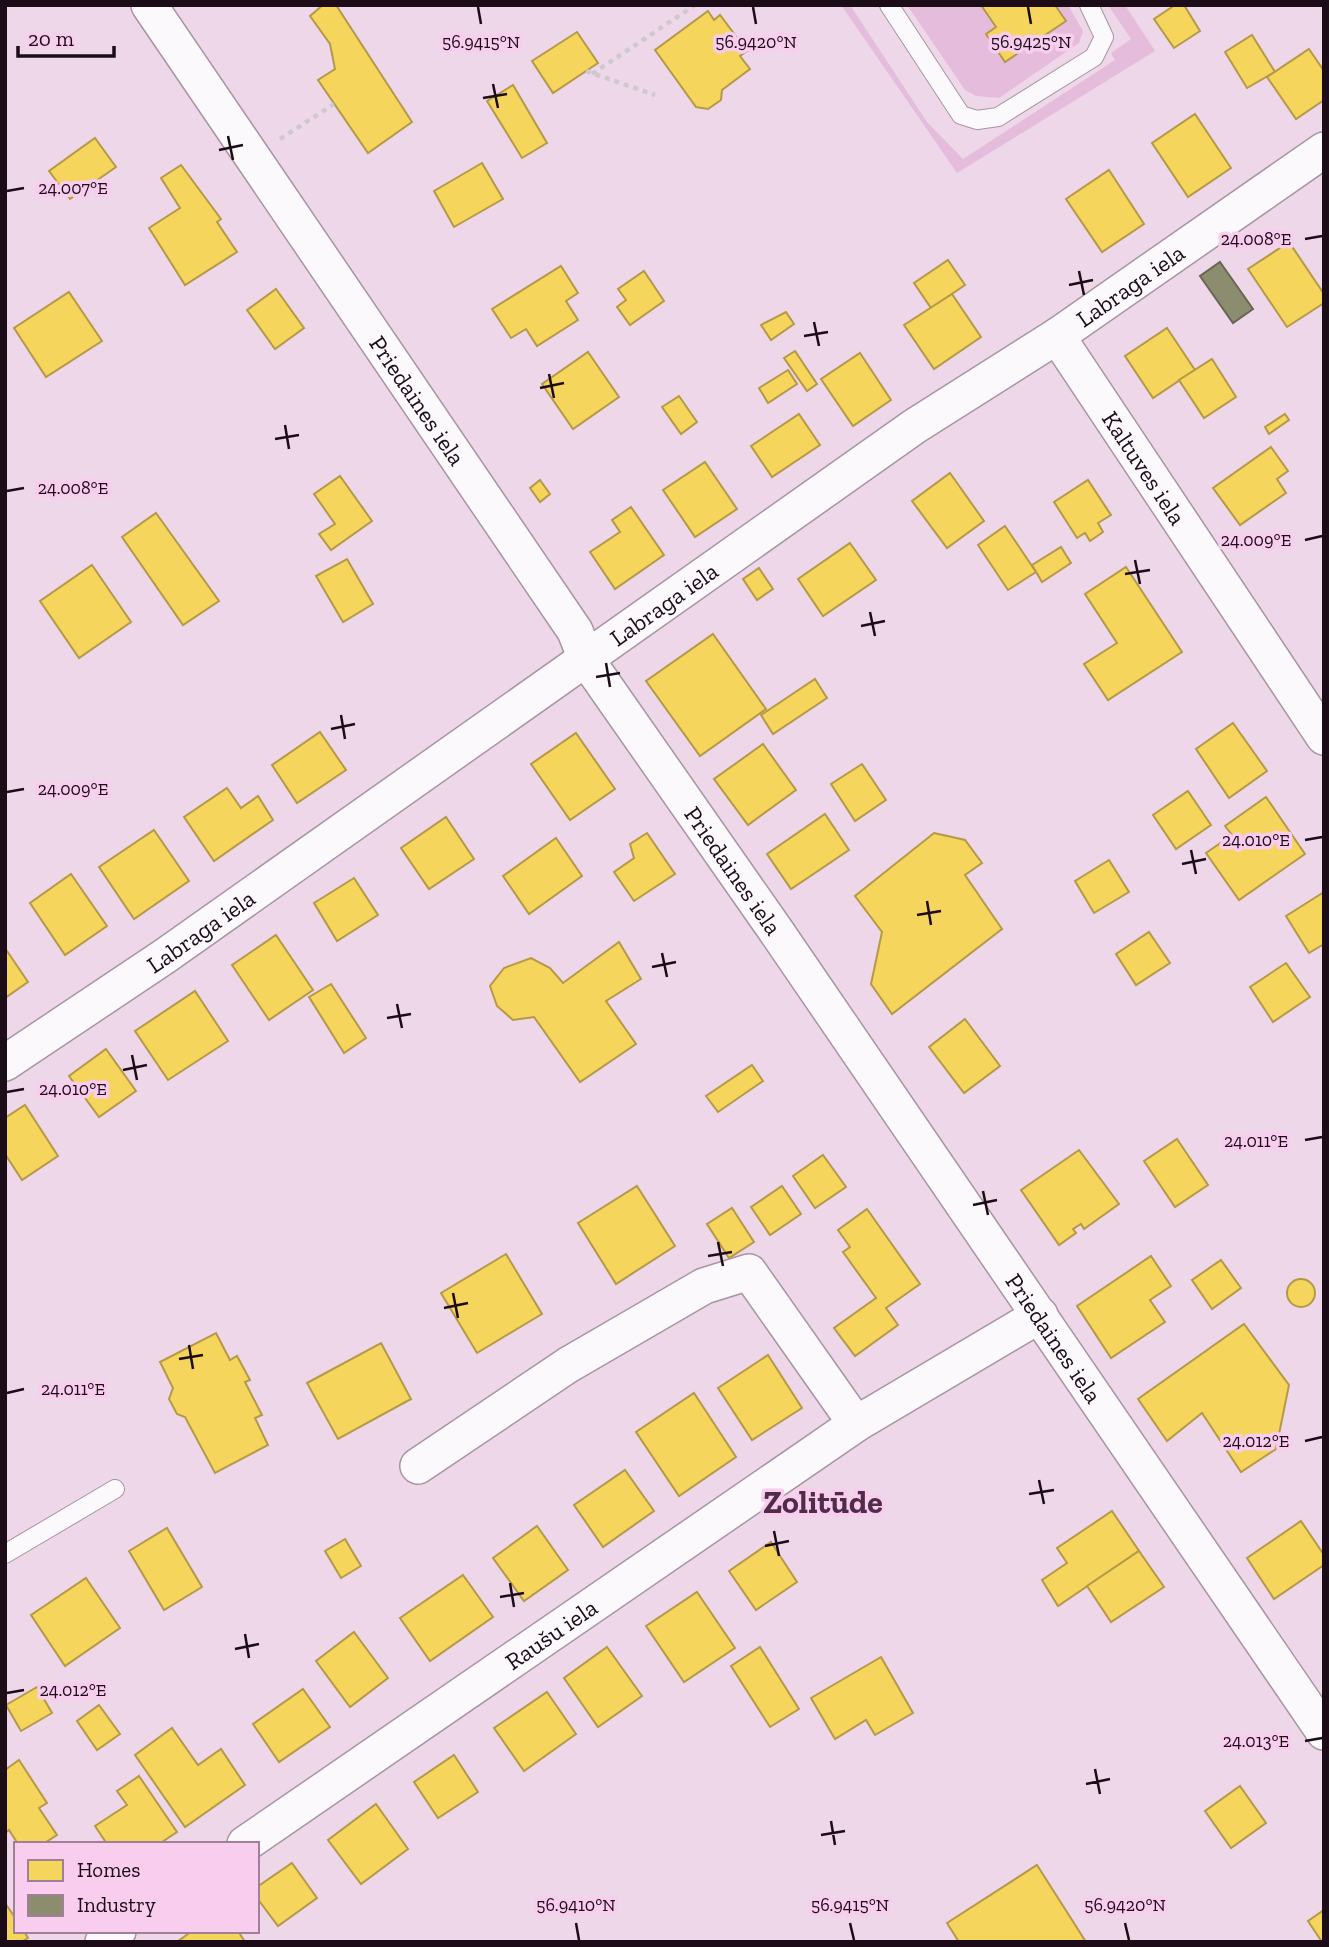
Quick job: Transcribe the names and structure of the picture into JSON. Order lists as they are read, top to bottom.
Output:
{
  "streets": {
    "street": [
      "Labraga iela",
      "Priedaines iela",
      "Kaltuves iela",
      "Raušu iela"
    ]
  },
  "crossings": [
    ["Labraga iela", "Priedaines iela"],
    ["Labraga iela", "Kaltuves iela"],
    ["Priedaines iela", "Raušu iela"]
  ],
  "districts": ["Zolitūde"],
  "legend": ["Homes", "Industry"],
  "scale_bar": "20 m",
  "coordinates": [
    "56.9415°N",
    "56.9420°N",
    "56.9425°N",
    "24.007°E",
    "24.008°E",
    "24.009°E",
    "24.010°E",
    "24.011°E",
    "24.012°E",
    "24.013°E",
    "56.9410°N"
  ]
}
